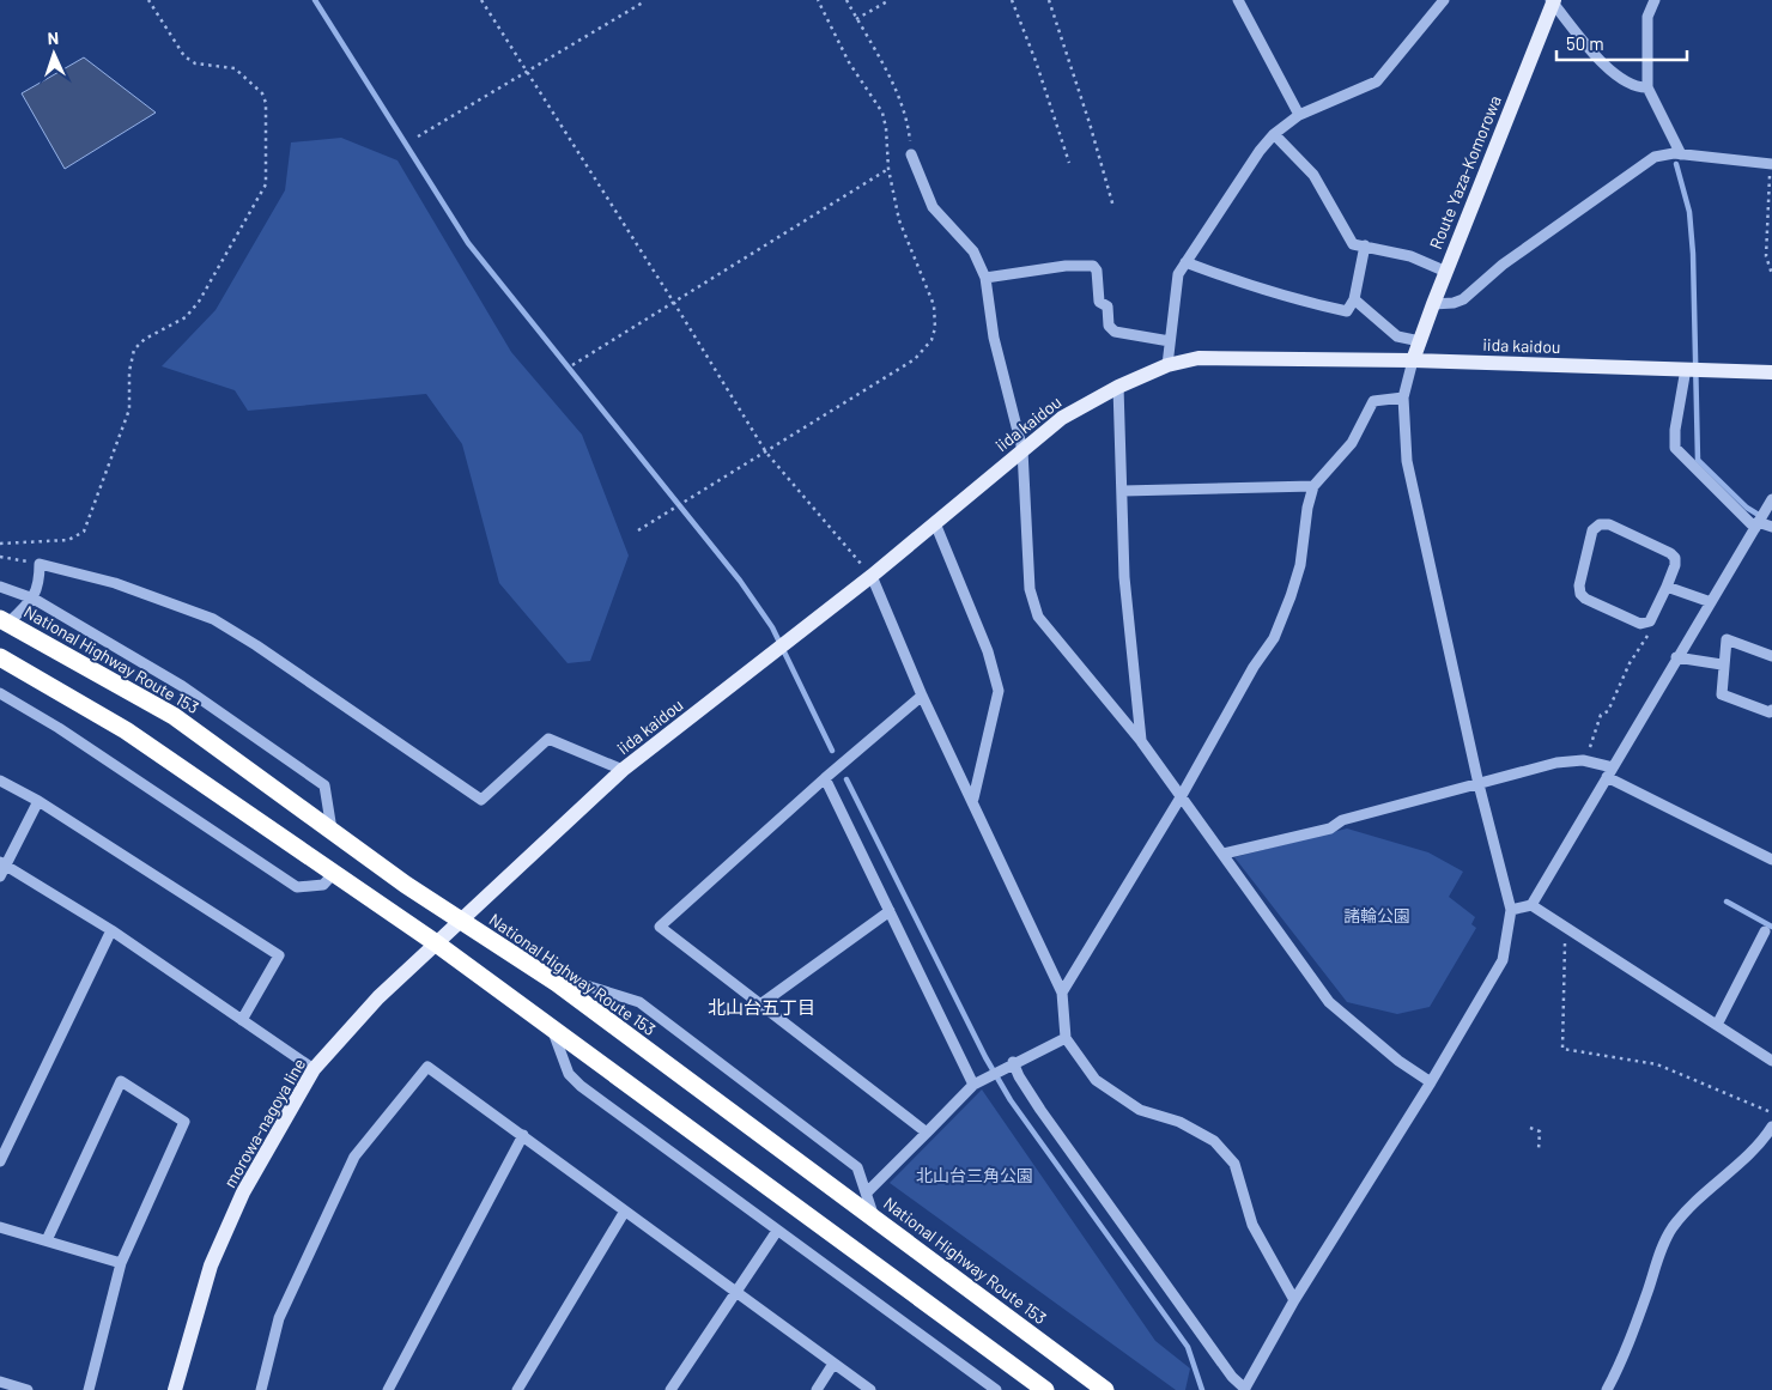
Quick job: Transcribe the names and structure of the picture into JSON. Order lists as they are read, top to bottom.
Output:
{
  "streets": {
    "highway": ["National Highway Route 153"],
    "main road": ["Route Yaza-Komorowa", "iida kaidou", "morowa-nagoya line"]
  },
  "crossings": [
    ["Route Yaza-Komorowa", "iida kaidou"],
    ["iida kaidou", "National Highway Route 153"],
    ["iida kaidou", "morowa-nagoya line"],
    ["National Highway Route 153", "morowa-nagoya line"]
  ],
  "districts": ["北山台五丁目"],
  "parks": ["諸輪公園", "北山台三角公園"],
  "scale_bar": "50 m",
  "north": "top"
}
